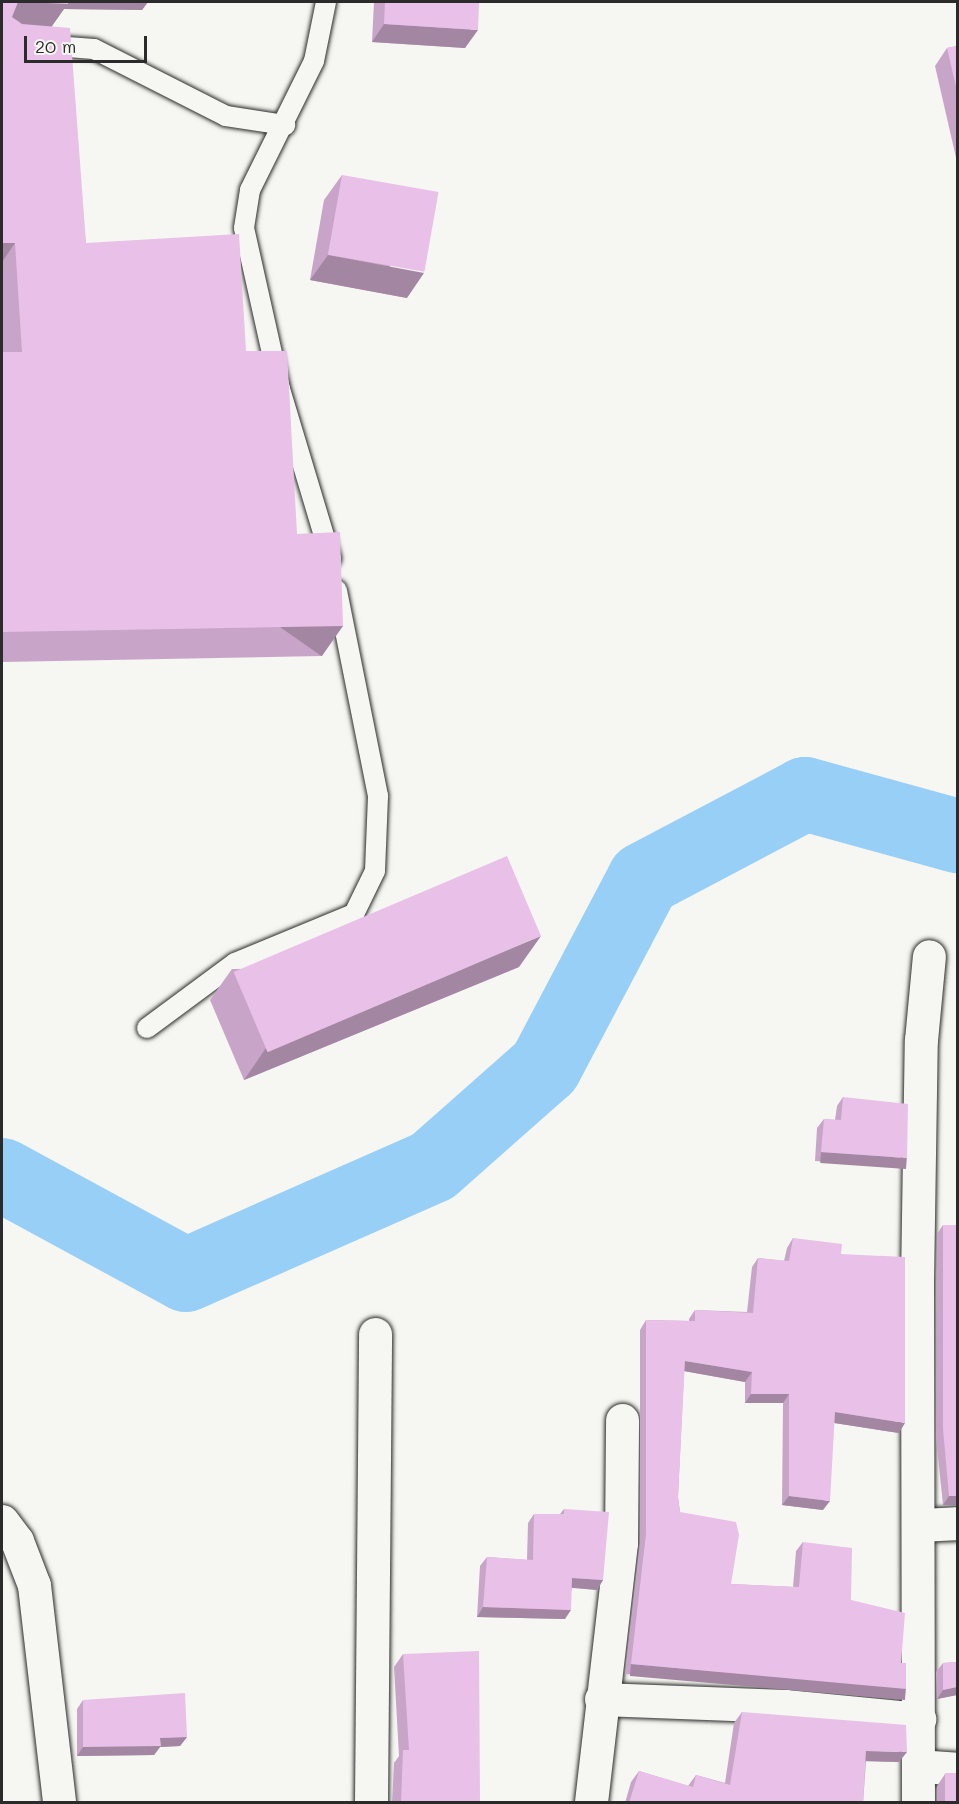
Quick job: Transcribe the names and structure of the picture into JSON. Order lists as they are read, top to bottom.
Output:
{
  "scale_bar": "20 m"
}
